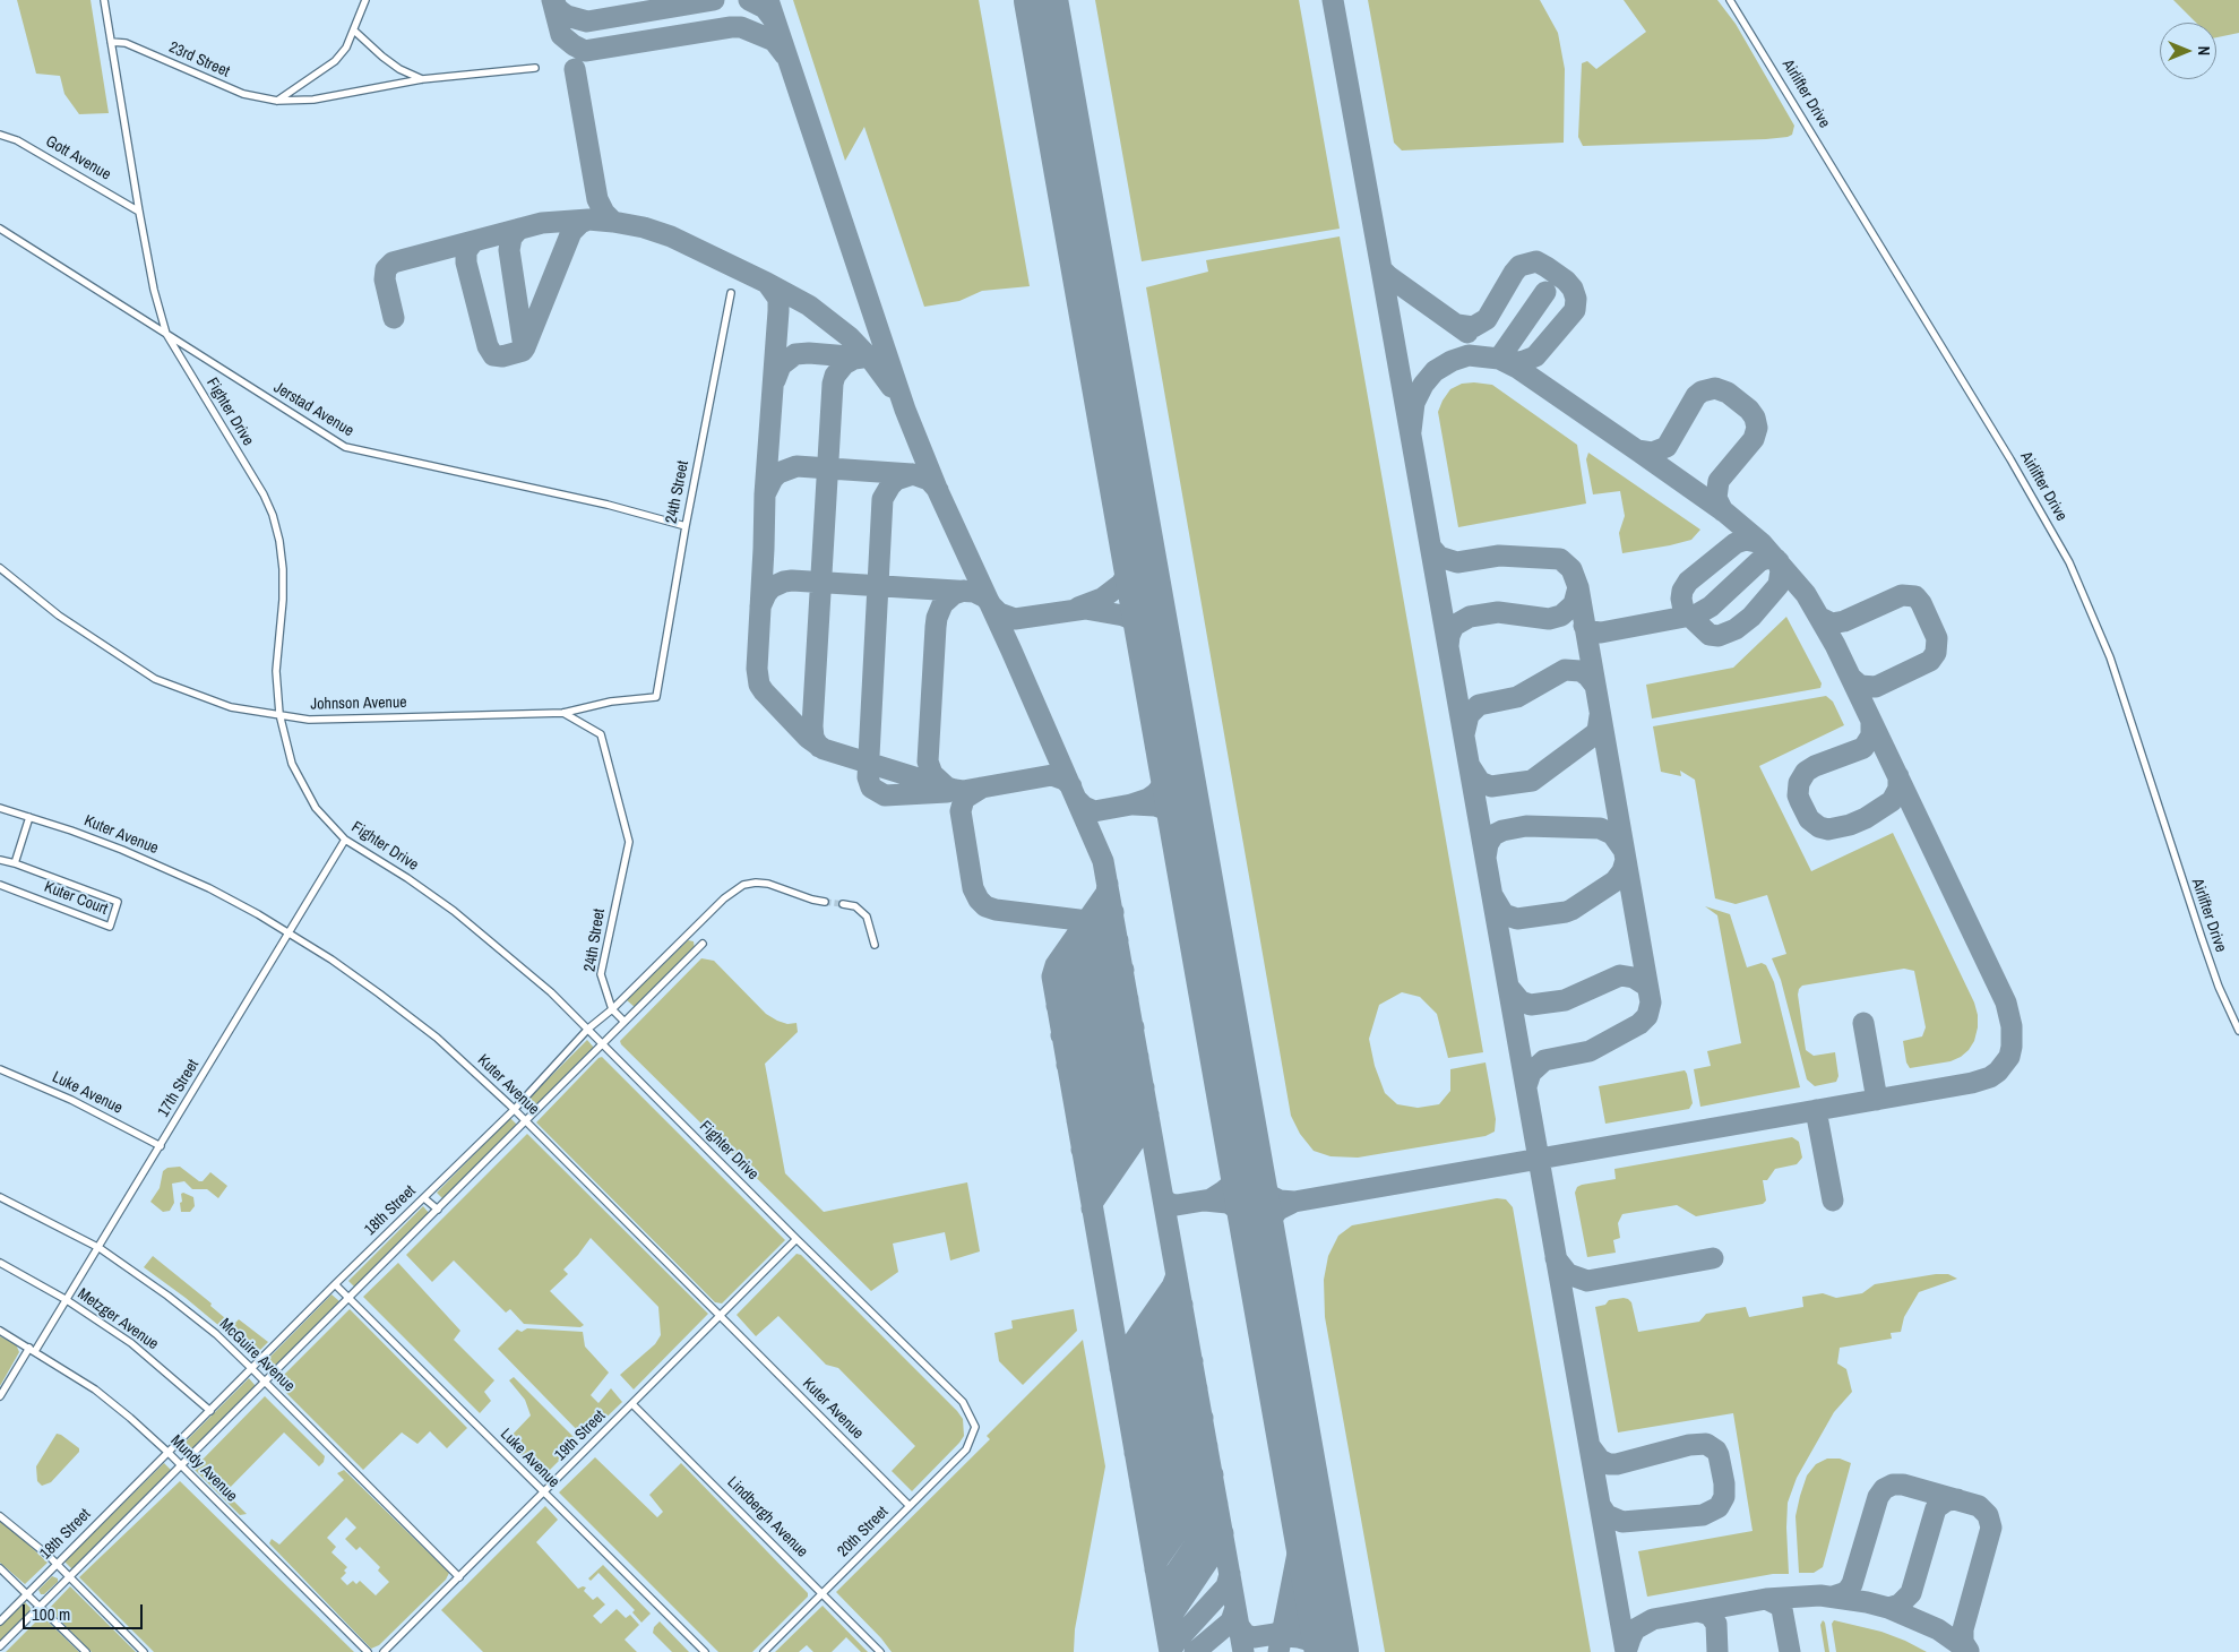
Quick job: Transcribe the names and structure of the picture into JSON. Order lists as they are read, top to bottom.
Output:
{
  "streets": {
    "street": [
      "23rd Street",
      "Airlifter Drive",
      "Gott Avenue",
      "Jerstad Avenue",
      "Fighter Drive",
      "24th Street",
      "Johnson Avenue",
      "Kuter Avenue",
      "Kuter Court",
      "17th Street",
      "Luke Avenue",
      "18th Street",
      "Metzger Avenue",
      "McGuire Avenue",
      "19th Street",
      "Mundy Avenue",
      "Lindbergh Avenue",
      "20th Street"
    ]
  },
  "crossings": [
    ["23rd Street", "Fighter Drive"],
    ["Gott Avenue", "Fighter Drive"],
    ["Jerstad Avenue", "Fighter Drive"],
    ["Jerstad Avenue", "24th Street"],
    ["Fighter Drive", "Johnson Avenue"],
    ["Fighter Drive", "17th Street"],
    ["Fighter Drive", "18th Street"],
    ["Fighter Drive", "19th Street"],
    ["Fighter Drive", "20th Street"],
    ["24th Street", "Johnson Avenue"],
    ["24th Street", "18th Street"],
    ["Kuter Avenue", "17th Street"],
    ["Kuter Avenue", "18th Street"],
    ["Kuter Avenue", "19th Street"],
    ["Kuter Avenue", "20th Street"],
    ["17th Street", "Luke Avenue"],
    ["17th Street", "Metzger Avenue"],
    ["17th Street", "McGuire Avenue"],
    ["17th Street", "Mundy Avenue"],
    ["Luke Avenue", "18th Street"],
    ["Luke Avenue", "19th Street"],
    ["18th Street", "Metzger Avenue"],
    ["18th Street", "McGuire Avenue"],
    ["18th Street", "Mundy Avenue"],
    ["McGuire Avenue", "19th Street"],
    ["19th Street", "Lindbergh Avenue"],
    ["Lindbergh Avenue", "20th Street"]
  ],
  "scale_bar": "100 m",
  "north": "right"
}
